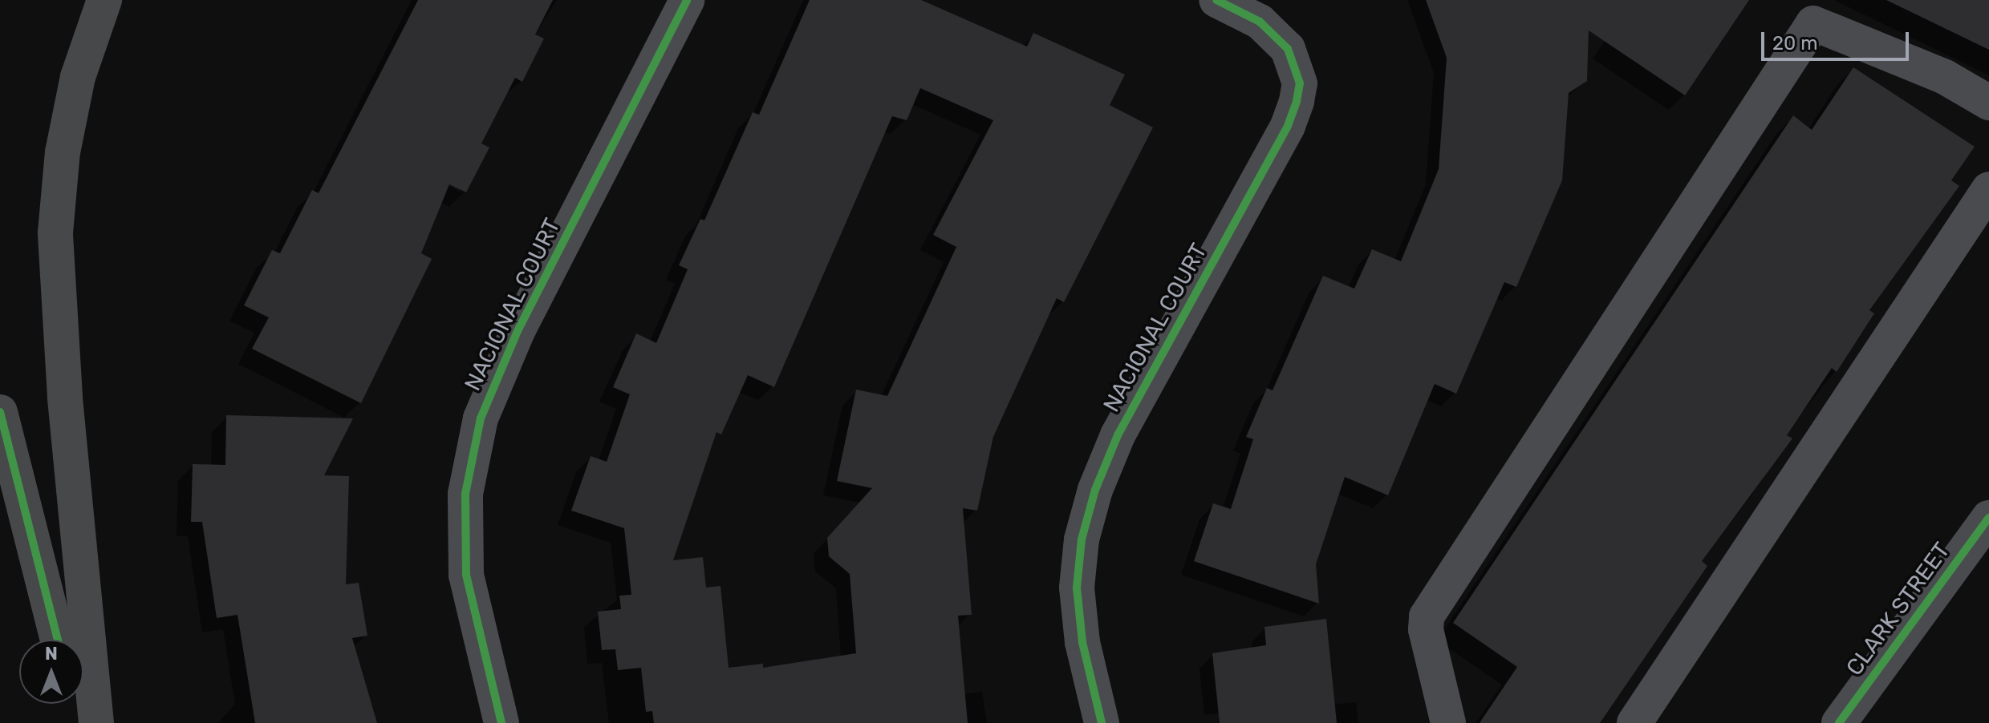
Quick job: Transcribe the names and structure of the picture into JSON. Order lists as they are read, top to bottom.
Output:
{
  "streets": {
    "street": ["NACIONAL COURT", "CLARK STREET"]
  },
  "scale_bar": "20 m",
  "north": "top"
}
